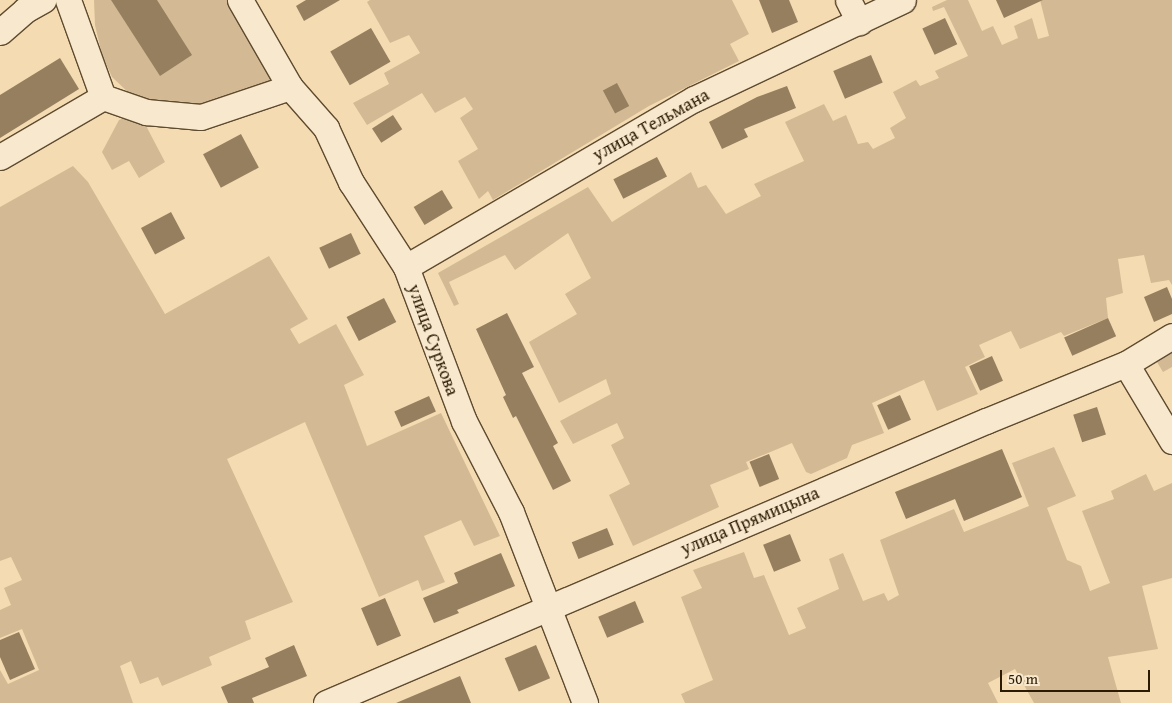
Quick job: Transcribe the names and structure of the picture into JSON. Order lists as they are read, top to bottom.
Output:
{
  "streets": {
    "street": ["улица Тельмана", "улица Суркова", "улица Прямицына"]
  },
  "crossings": [
    ["улица Тельмана", "улица Суркова"],
    ["улица Суркова", "улица Прямицына"]
  ],
  "scale_bar": "50 m"
}
